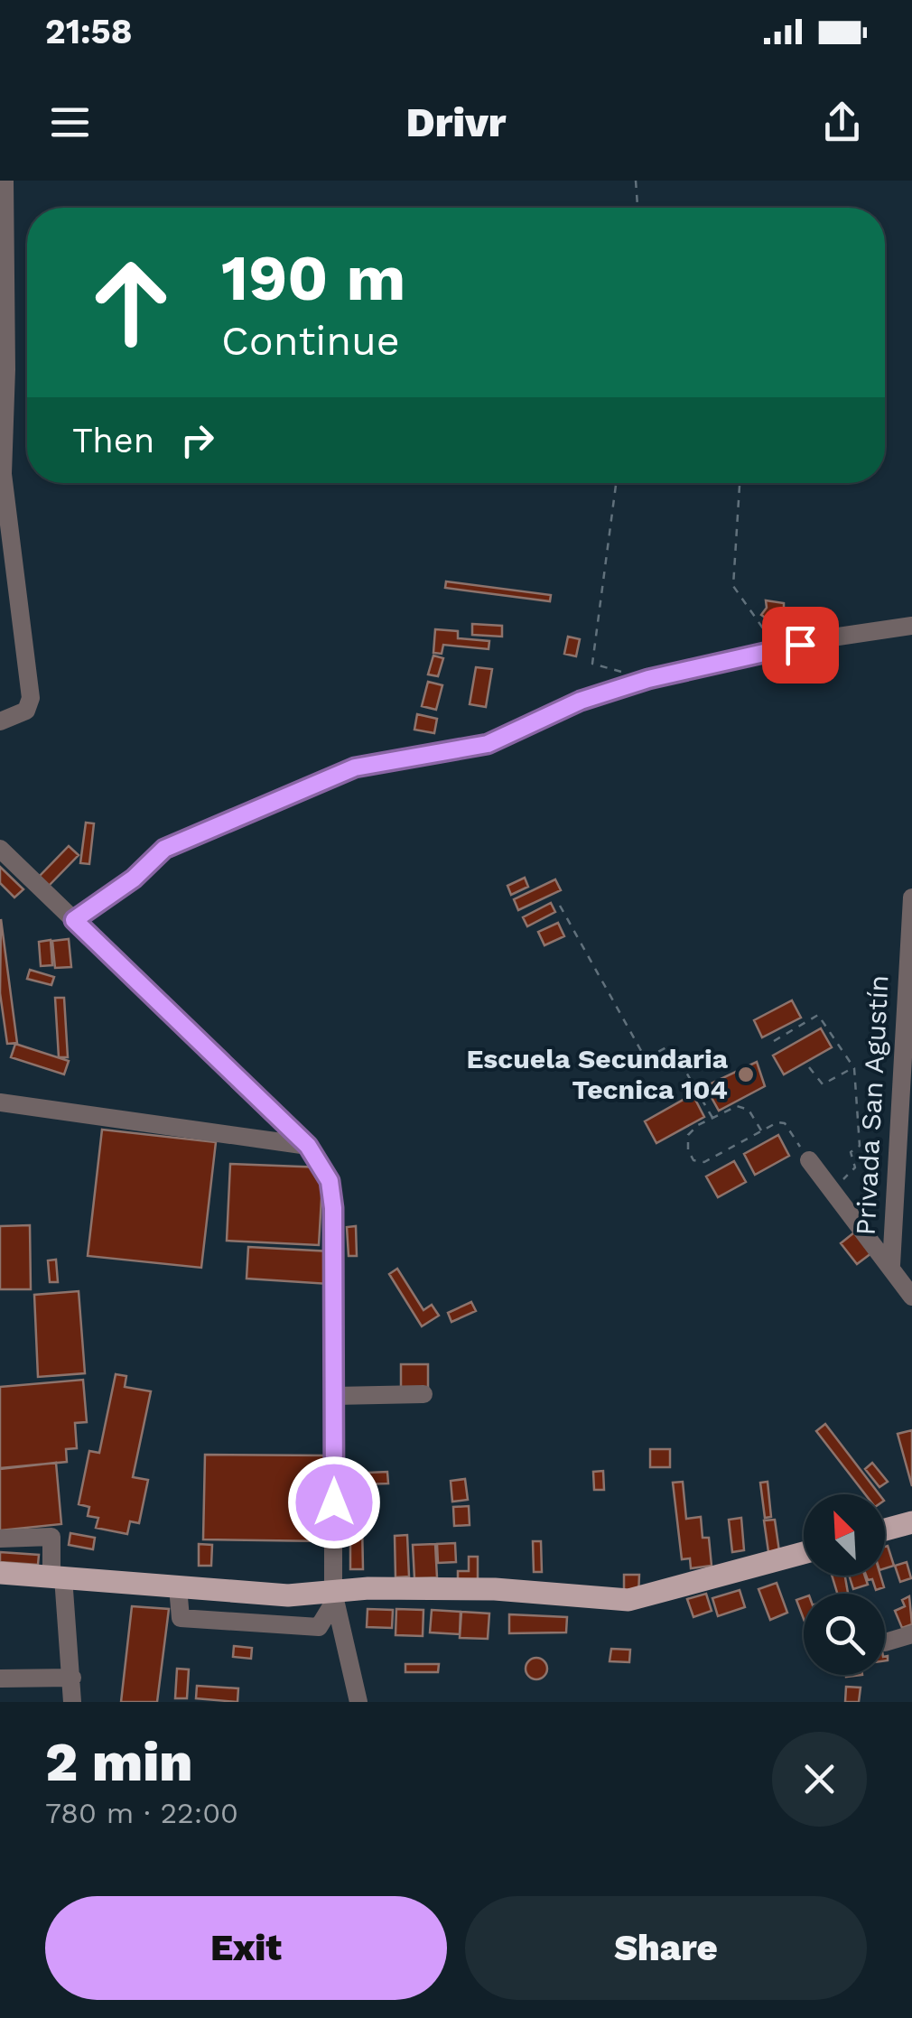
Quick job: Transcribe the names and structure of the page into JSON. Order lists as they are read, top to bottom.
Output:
{
  "streets": {
    "street": ["Privada San Agustín"]
  },
  "places": ["Escuela Secundaria Tecnica 104"],
  "north": "top left",
  "page": {
    "status": "21:58",
    "header": "Drivr",
    "turn": ["190 m", "Continue"],
    "then": "Then",
    "heading": ["2 min", "780 m · 22:00"],
    "buttons": ["Exit", "Share"]
  }
}
